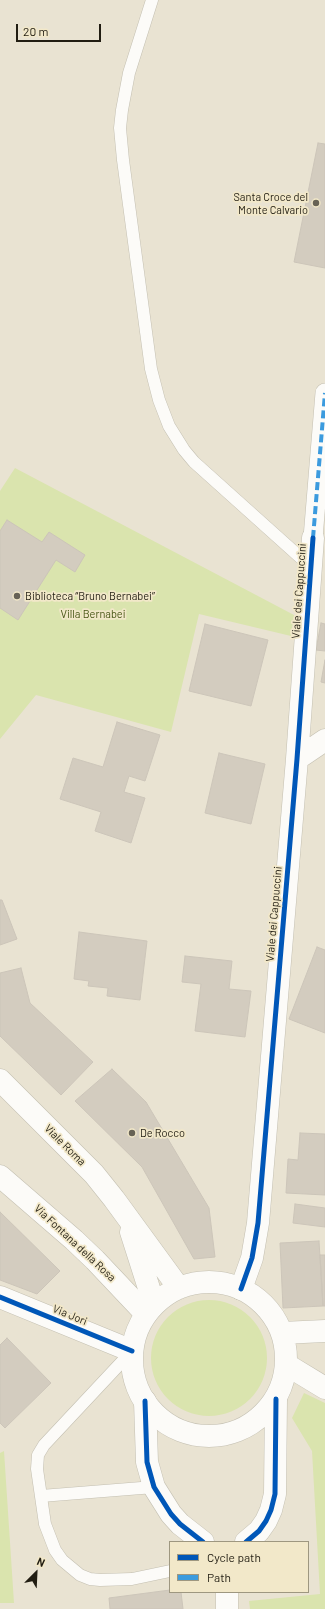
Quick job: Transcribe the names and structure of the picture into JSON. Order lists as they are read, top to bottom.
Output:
{
  "streets": {
    "street": [
      "Viale dei Cappuccini",
      "Viale Roma",
      "Via Fontana della Rosa",
      "Via Jori"
    ]
  },
  "crossings": [
    ["Viale Roma", "Via Fontana della Rosa"]
  ],
  "parks": ["Villa Bernabei"],
  "places": ["Santa Croce del Monte Calvario", "Biblioteca “Bruno Bernabei”", "De Rocco"],
  "legend": ["Cycle path", "Path"],
  "scale_bar": "20 m",
  "north": "top right"
}
